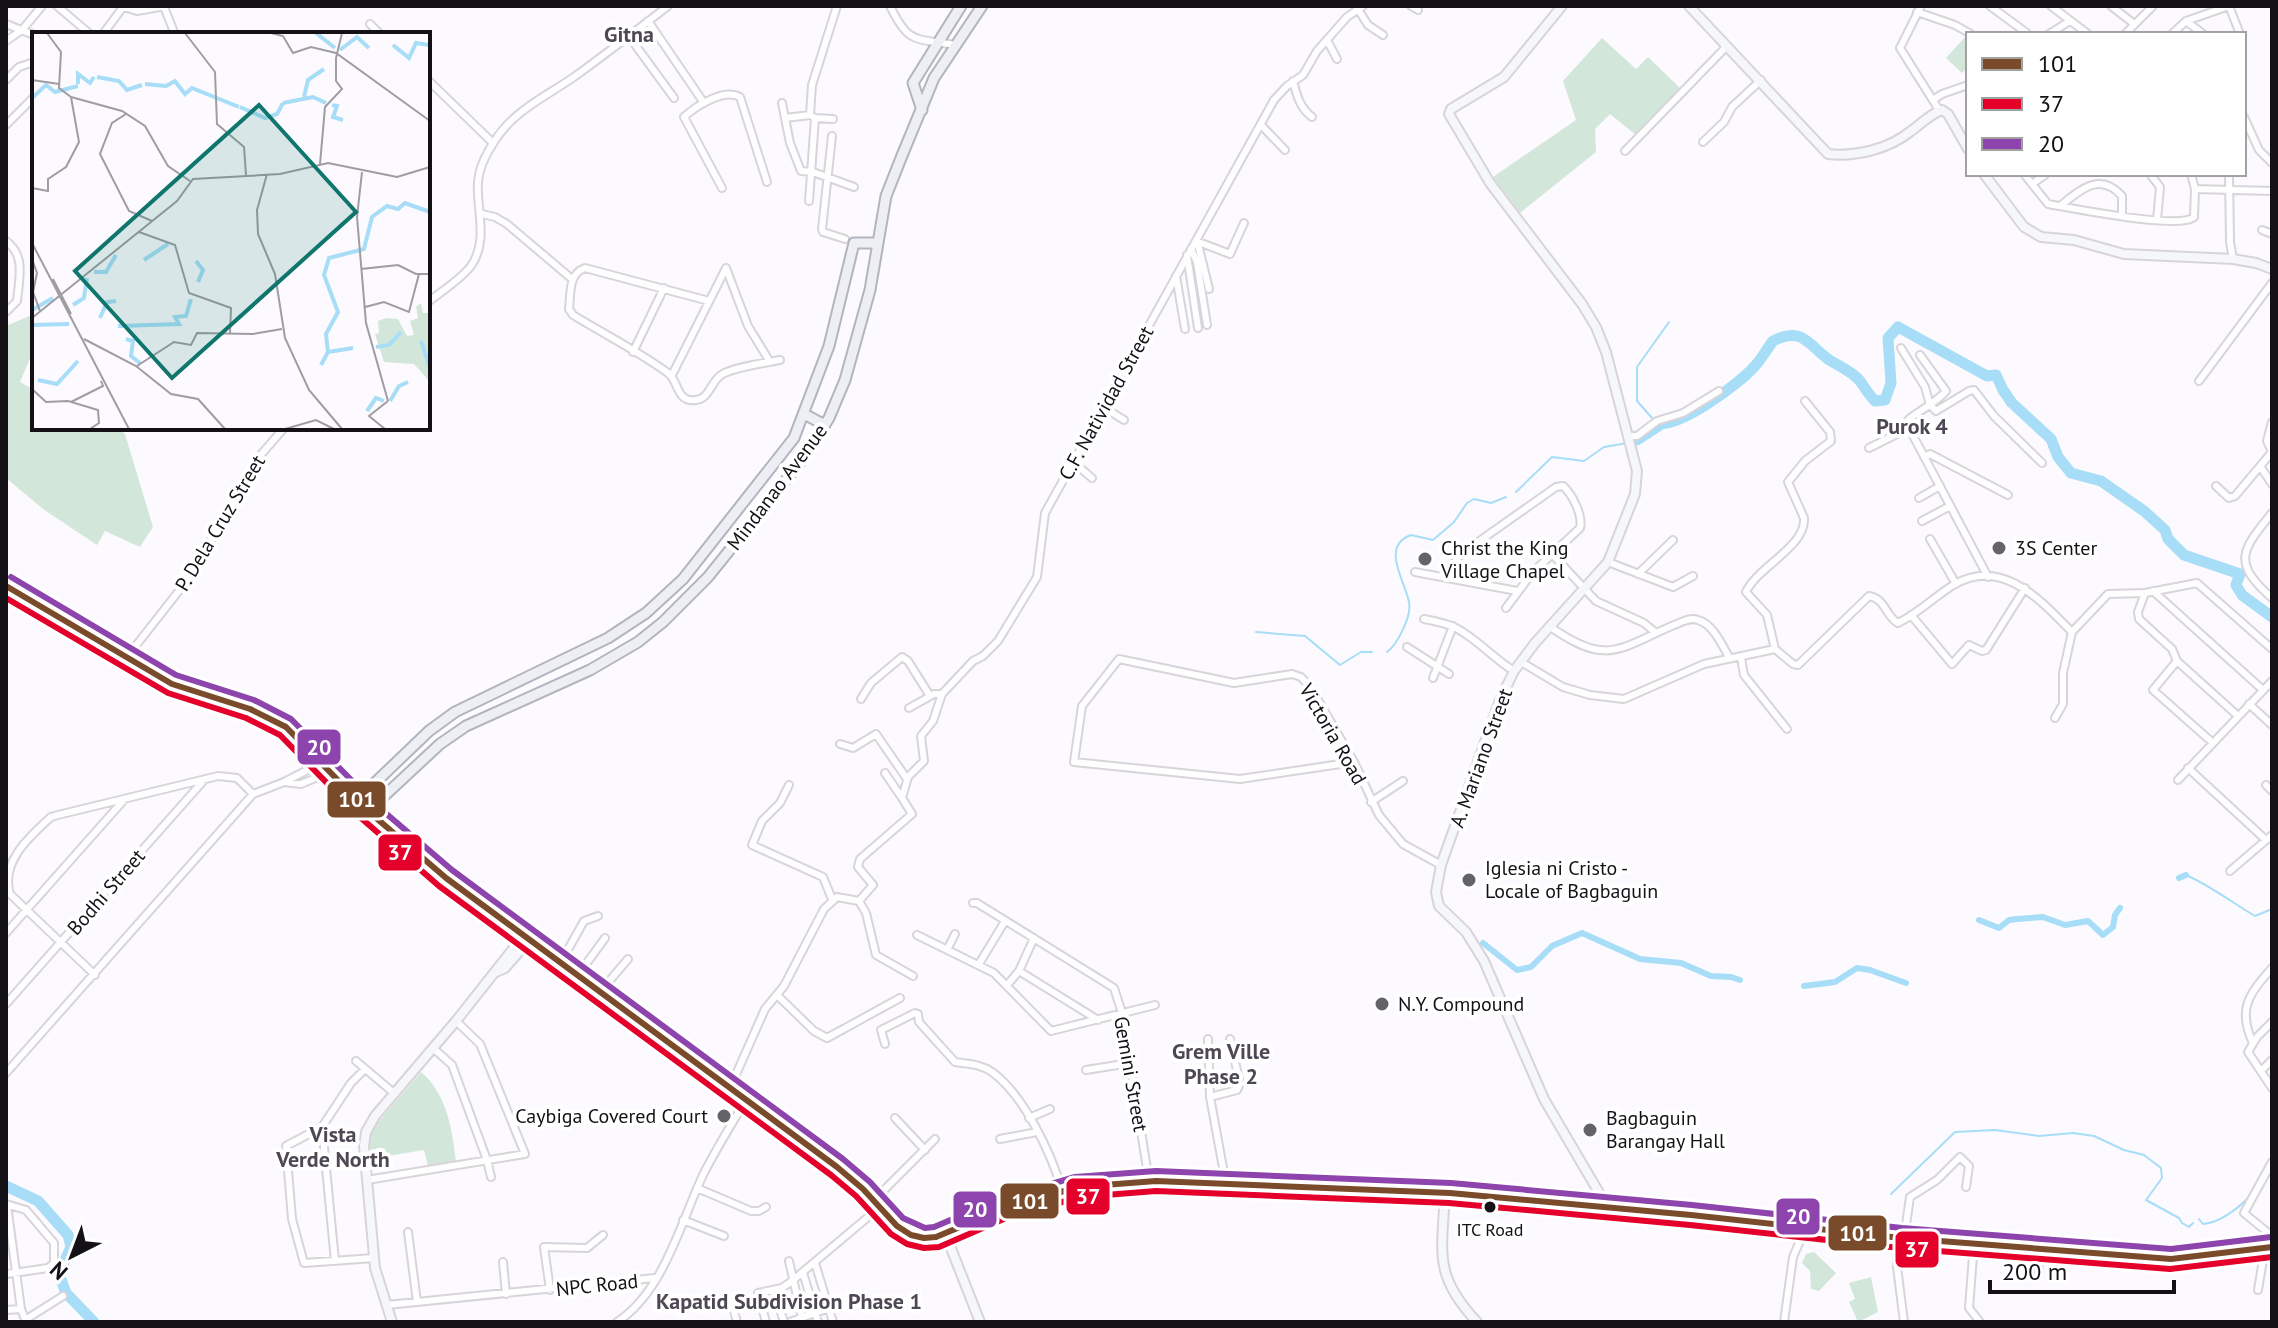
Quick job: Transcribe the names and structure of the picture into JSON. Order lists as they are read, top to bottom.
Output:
{
  "streets": {
    "main road": ["Mindanao Avenue"],
    "street": [
      "C.F. Natividad Street",
      "P. Dela Cruz Street",
      "Victoria Road",
      "A. Mariano Street",
      "Bodhi Street",
      "Gemini Street",
      "NPC Road"
    ]
  },
  "crossings": [
    ["Victoria Road", "A. Mariano Street"]
  ],
  "districts": [
    "Gitna",
    "Purok 4",
    "Grem Ville Phase 2",
    "Vista Verde North",
    "Kapatid Subdivision Phase 1"
  ],
  "places": [
    "3S Center",
    "Christ the King Village Chapel",
    "Iglesia ni Cristo - Locale of Bagbaguin",
    "N.Y. Compound",
    "Caybiga Covered Court",
    "Bagbaguin Barangay Hall",
    "ITC Road"
  ],
  "lines": ["transit line 20", "transit line 101", "transit line 37"],
  "legend": ["101", "37", "20"],
  "scale_bar": "200 m",
  "north": "bottom left"
}
